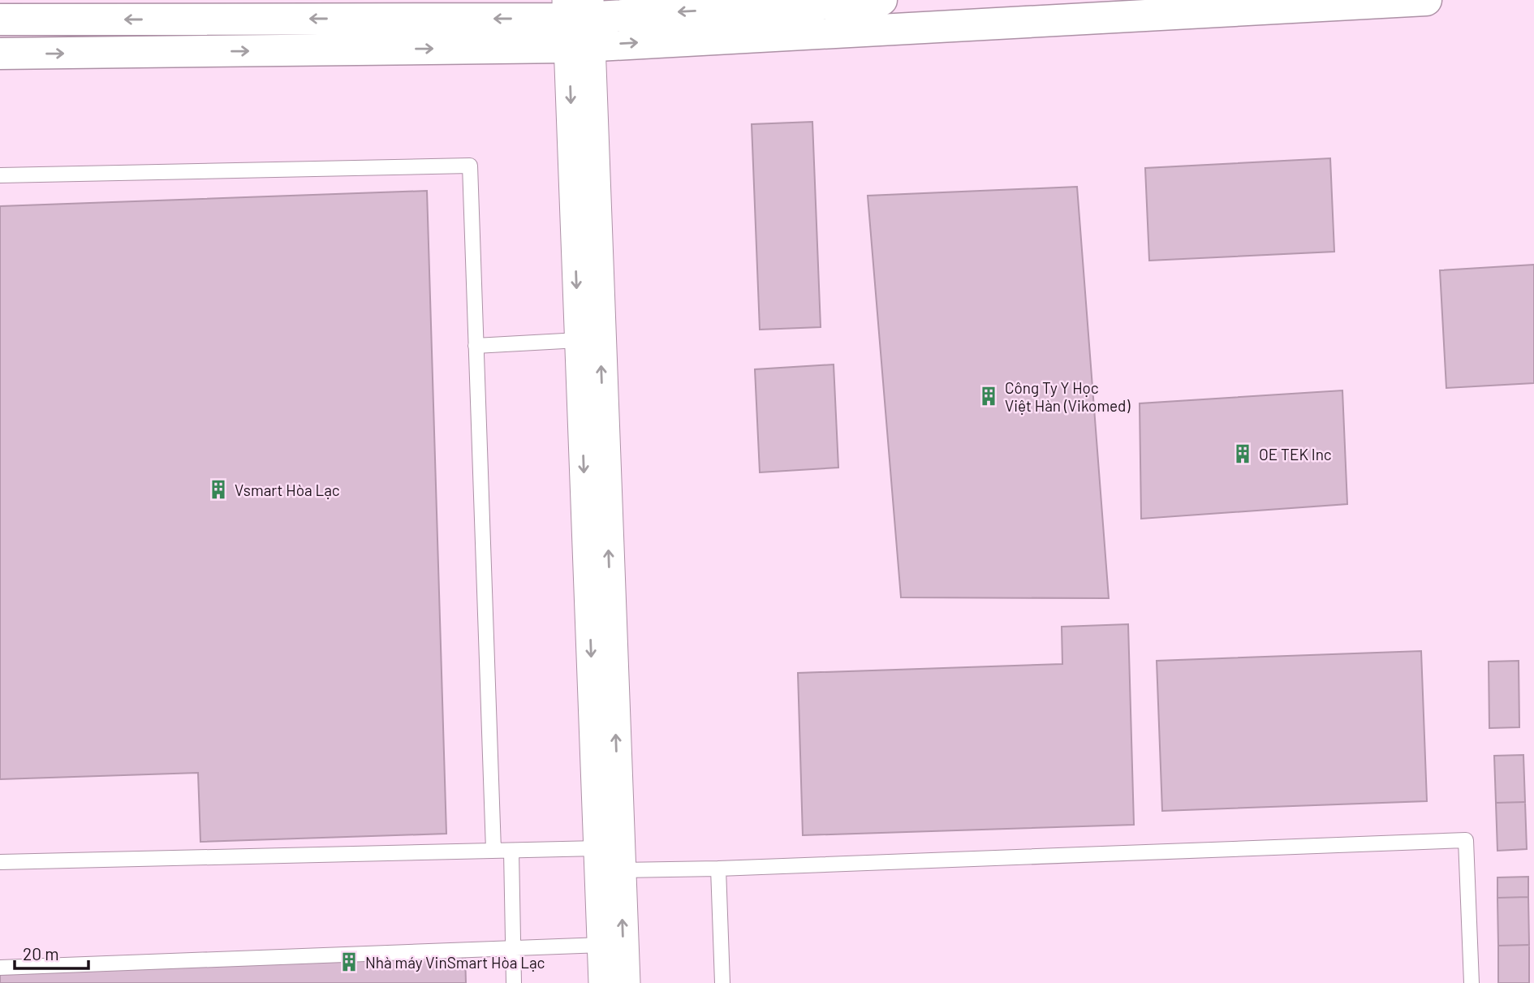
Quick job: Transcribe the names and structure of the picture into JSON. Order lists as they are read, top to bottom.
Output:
{
  "places": {
    "building": [
      "Công Ty Y Học Việt Hàn (Vikomed)",
      "OE TEK Inc",
      "Vsmart Hòa Lạc",
      "Nhà máy VinSmart Hòa Lạc"
    ]
  },
  "scale_bar": "20 m"
}
